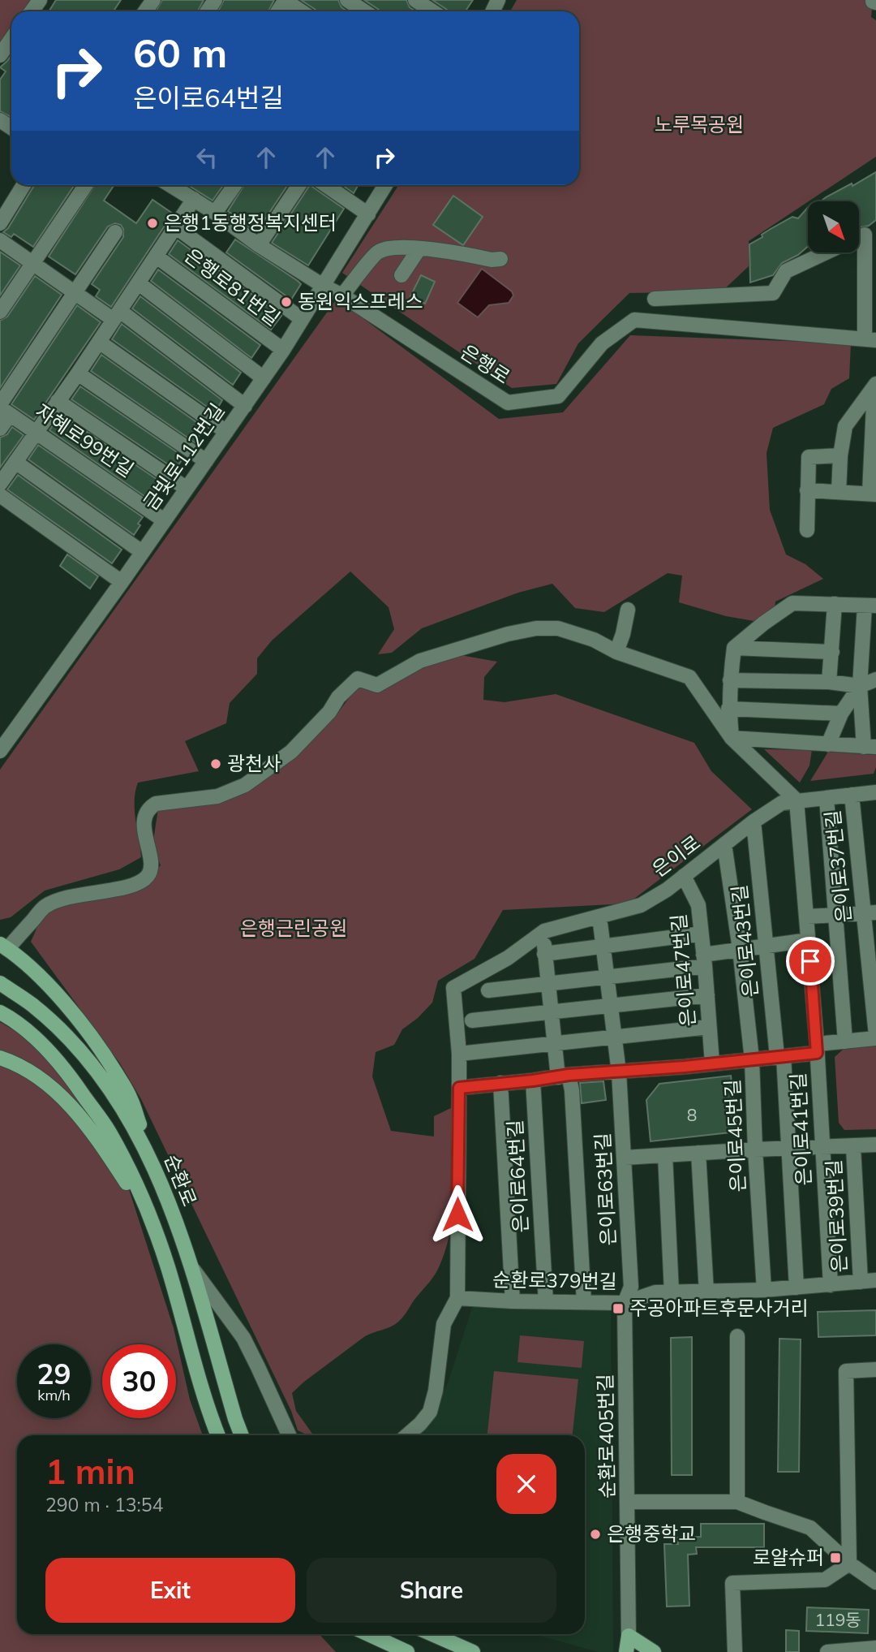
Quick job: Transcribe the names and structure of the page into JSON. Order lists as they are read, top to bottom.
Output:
{
  "streets": {
    "main road": ["순환로"],
    "street": [
      "은행로81번길",
      "은행로",
      "자혜로99번길",
      "금빛로112번길",
      "은이로",
      "은이로37번길",
      "은이로43번길",
      "은이로47번길",
      "은이로41번길",
      "은이로45번길",
      "은이로64번길",
      "은이로63번길",
      "은이로39번길",
      "순환로379번길",
      "순환로405번길"
    ]
  },
  "crossings": [
    ["은행로81번길", "은행로"],
    ["은행로81번길", "자혜로99번길"],
    ["은행로81번길", "금빛로112번길"],
    ["은행로", "금빛로112번길"],
    ["자혜로99번길", "금빛로112번길"],
    ["은이로", "은이로37번길"],
    ["은이로", "은이로43번길"],
    ["은이로", "은이로47번길"],
    ["은이로", "은이로41번길"],
    ["은이로", "은이로45번길"],
    ["은이로", "은이로63번길"],
    ["은이로43번길", "순환로379번길"],
    ["은이로41번길", "순환로379번길"],
    ["은이로45번길", "순환로379번길"],
    ["은이로64번길", "순환로379번길"],
    ["은이로63번길", "순환로379번길"],
    ["은이로63번길", "순환로405번길"],
    ["은이로39번길", "순환로379번길"],
    ["순환로379번길", "순환로405번길"]
  ],
  "parks": ["노루목공원", "은행근린공원"],
  "places": {
    "other": [
      "은행1동행정복지센터",
      "동원익스프레스",
      "광천사",
      "은행중학교"
    ],
    "transit": ["주공아파트후문사거리", "로얄슈퍼"]
  },
  "house_numbers": ["8", "119동"],
  "north": "bottom right",
  "page": {
    "turn": ["60 m", "은이로64번길"],
    "speed": "29 km/h",
    "limit": "30",
    "heading": ["1 min", "290 m · 13:54"],
    "buttons": ["Exit", "Share"]
  }
}
